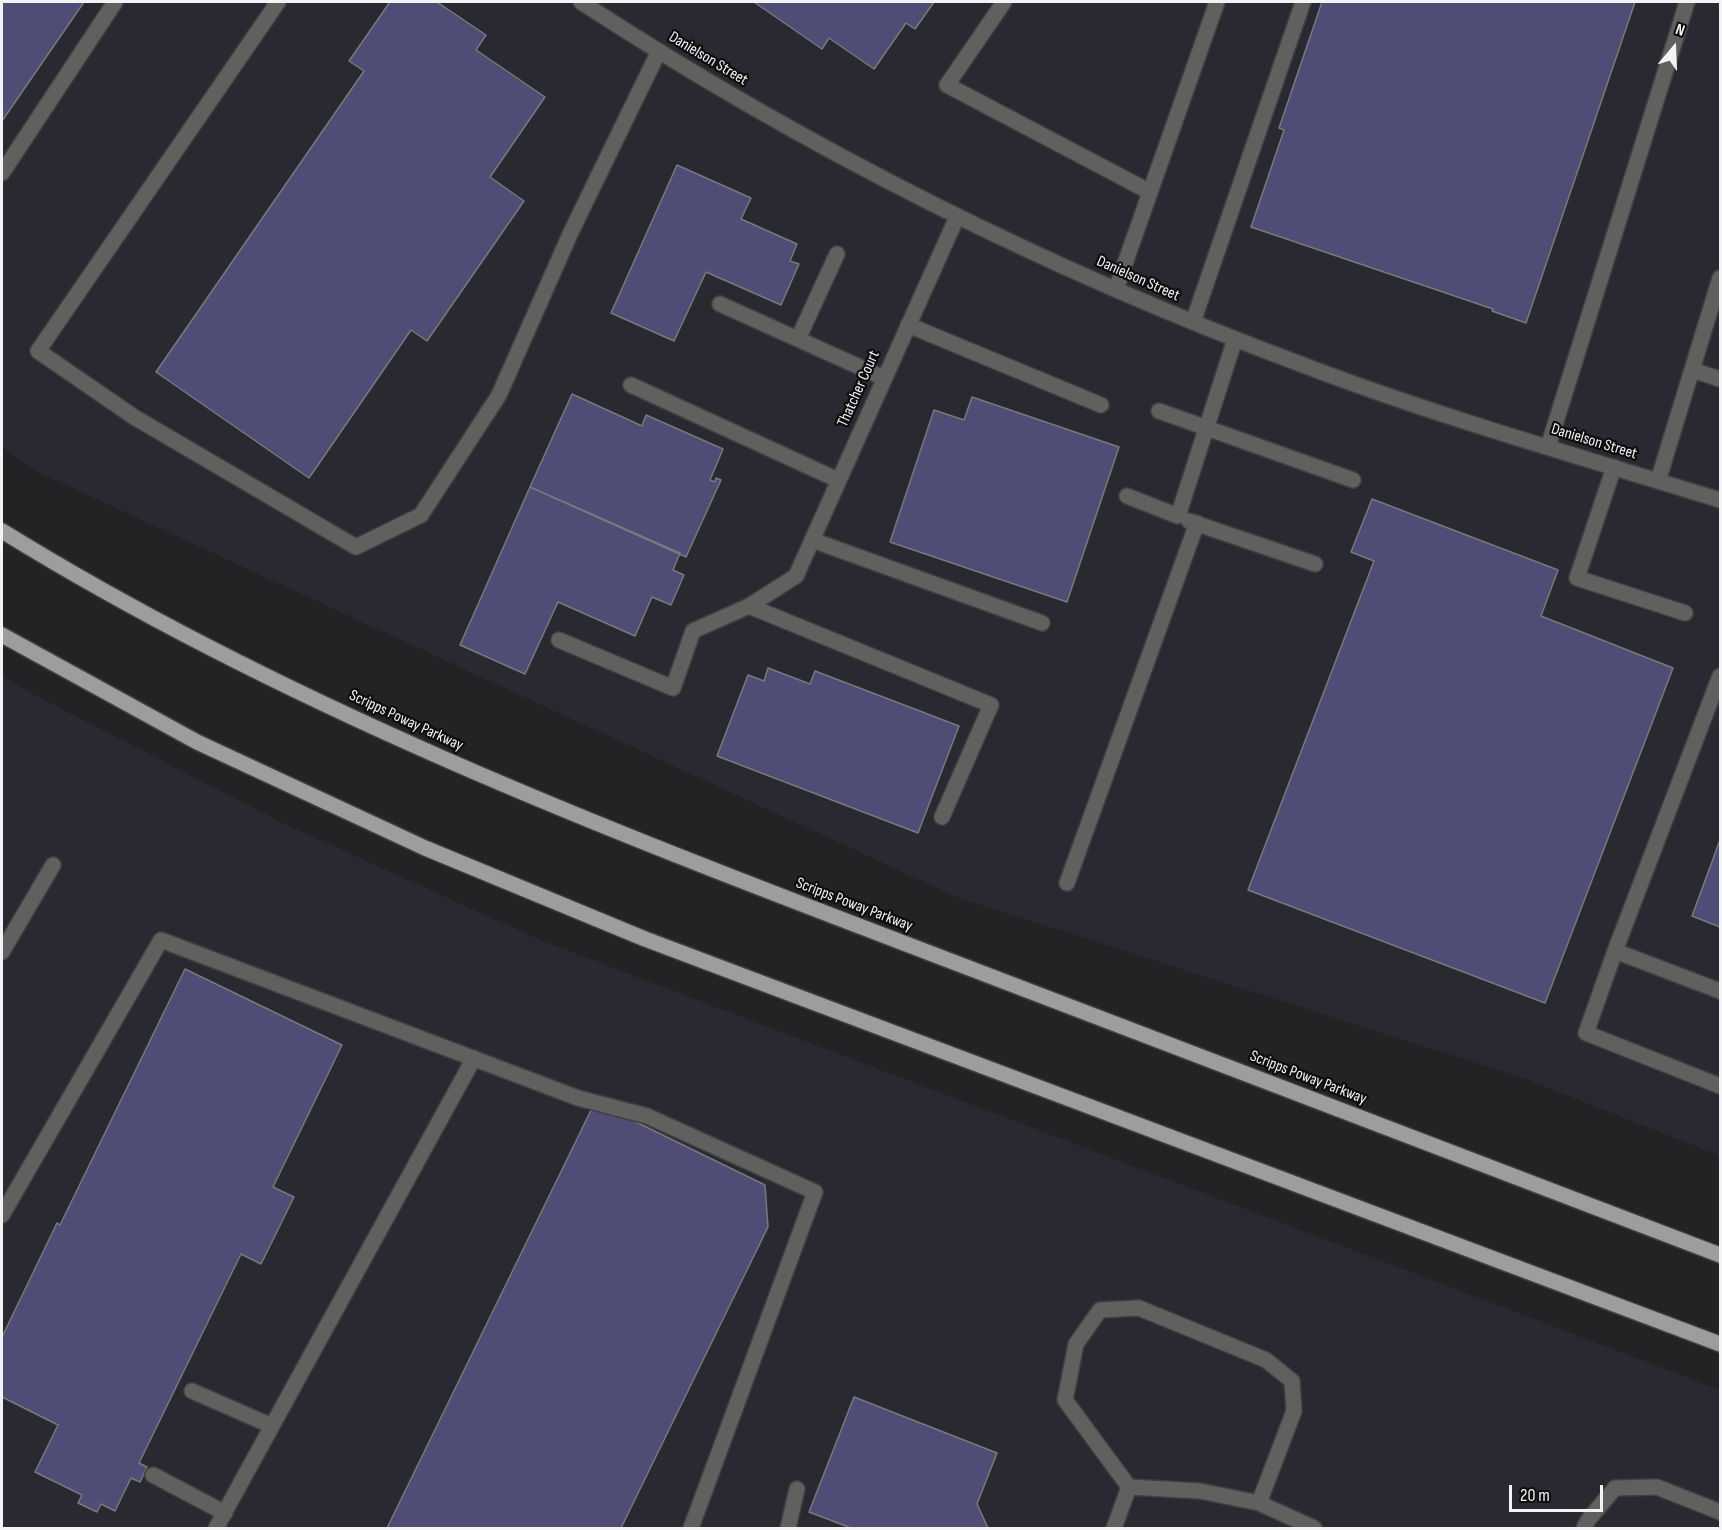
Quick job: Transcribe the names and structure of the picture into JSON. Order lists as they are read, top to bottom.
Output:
{
  "streets": {
    "main road": ["Scripps Poway Parkway"],
    "street": ["Danielson Street", "Thatcher Court"]
  },
  "crossings": [
    ["Danielson Street", "Thatcher Court"]
  ],
  "scale_bar": "20 m",
  "north": "top"
}
